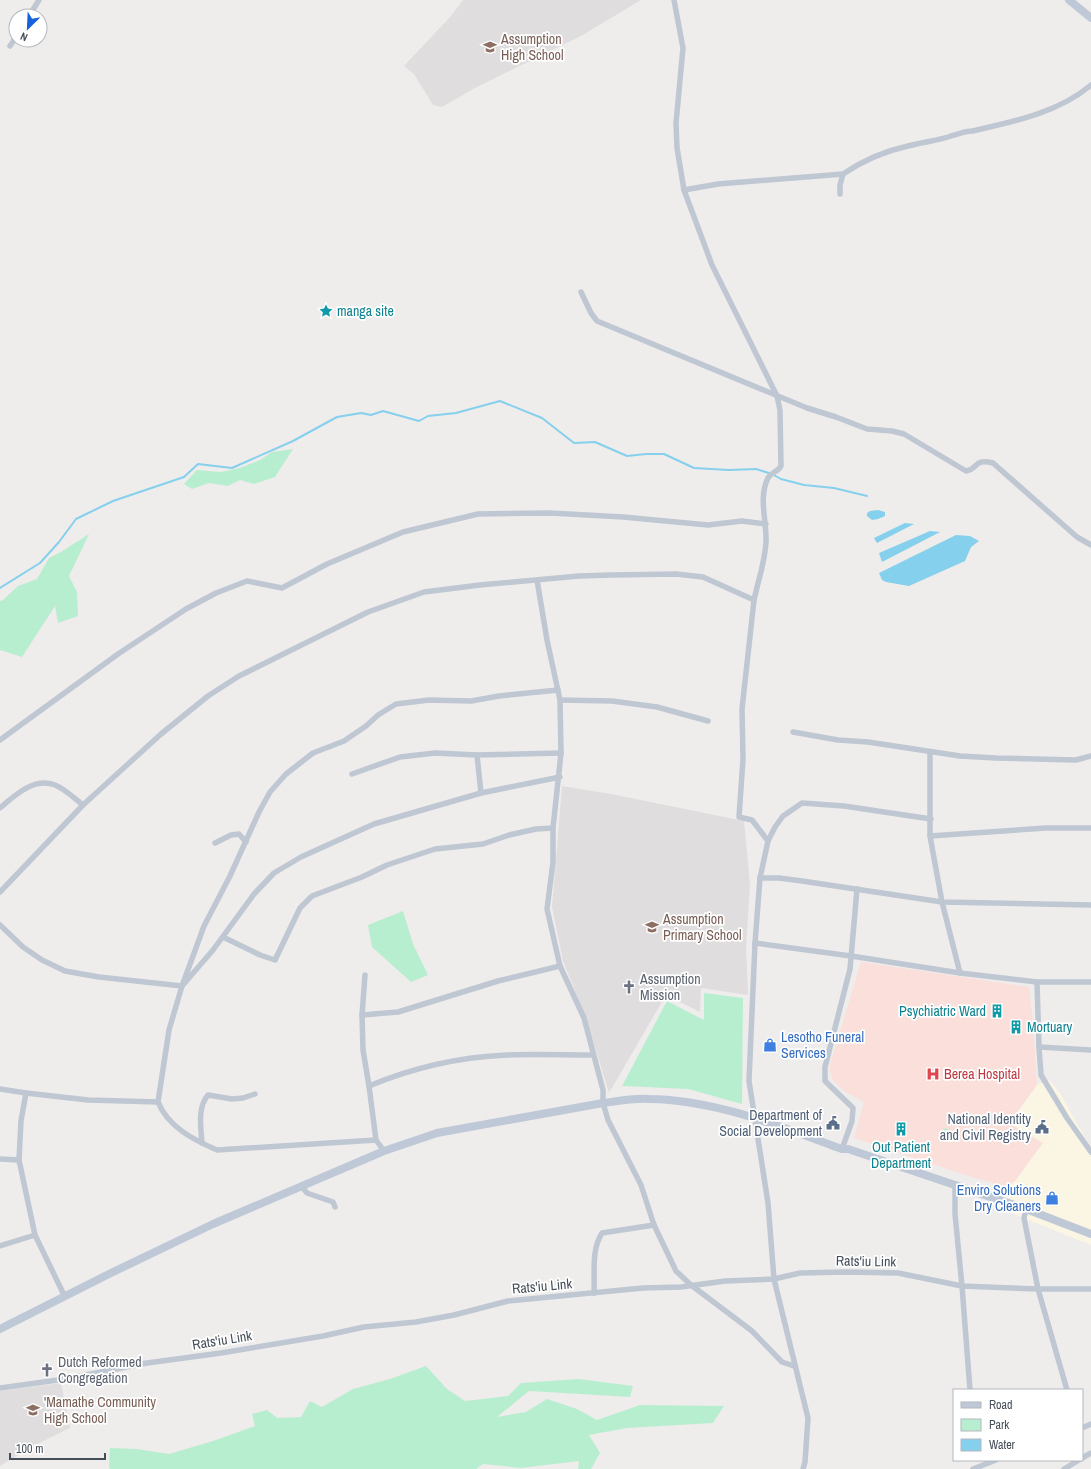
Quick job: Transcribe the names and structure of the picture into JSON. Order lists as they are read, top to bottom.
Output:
{
  "streets": {
    "street": ["Rats'iu Link"]
  },
  "places": {
    "school or university": ["Assumption High School", "Assumption Primary School", "'Mamathe Community High School"],
    "place": ["manga site"],
    "church": ["Assumption Mission", "Dutch Reformed Congregation"],
    "building": ["Psychiatric Ward", "Mortuary", "Out Patient Department"],
    "shop": ["Lesotho Funeral Services", "Enviro Solutions Dry Cleaners"],
    "hospital": ["Berea Hospital"],
    "public building": ["Department of Social Development", "National Identity and Civil Registry"]
  },
  "legend": ["Road", "Park", "Water"],
  "scale_bar": "100 m",
  "north": "bottom left"
}
